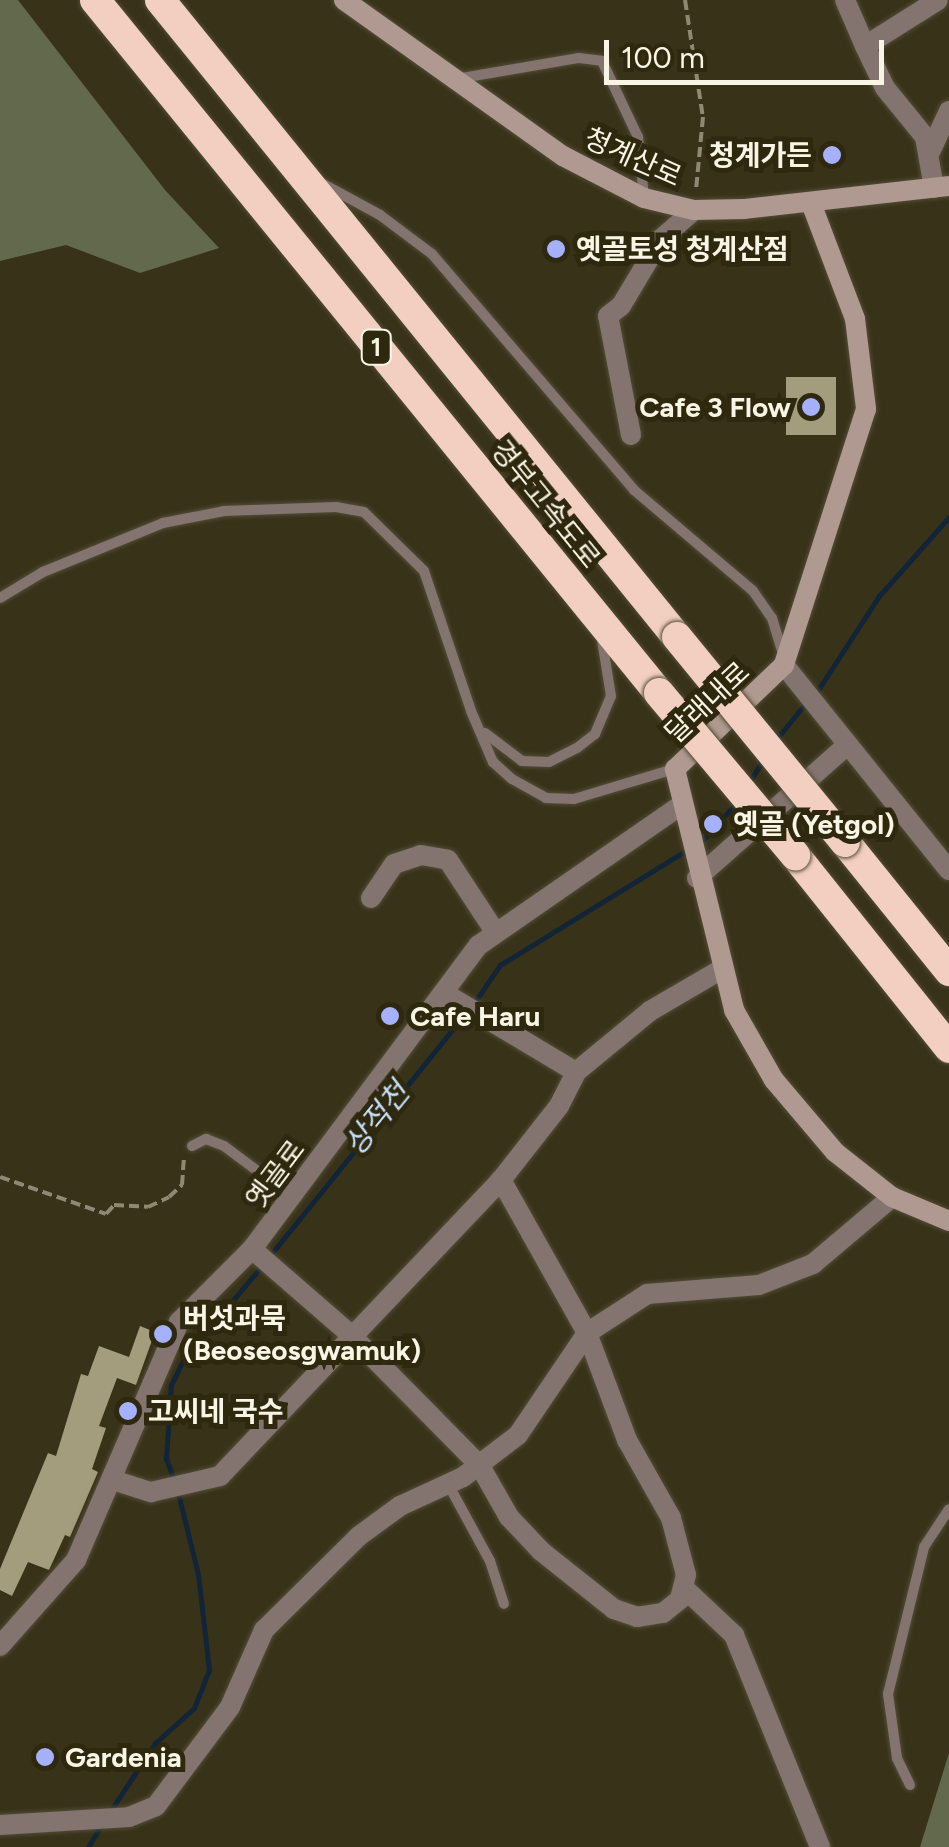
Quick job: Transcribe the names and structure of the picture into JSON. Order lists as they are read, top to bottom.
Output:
{
  "streets": {
    "highway": ["1", "경부고속도로"],
    "street": ["청계산로", "달래내로", "옛골로"]
  },
  "crossings": [
    ["청계산로", "달래내로"],
    ["달래내로", "옛골로"]
  ],
  "water": ["상적천"],
  "places": [
    "청계가든",
    "옛골토성 청계산점",
    "Cafe 3 Flow",
    "옛골 (Yetgol)",
    "Cafe Haru",
    "버섯과묵 (Beoseosgwamuk)",
    "고씨네 국수",
    "Gardenia"
  ],
  "scale_bar": "100 m"
}
